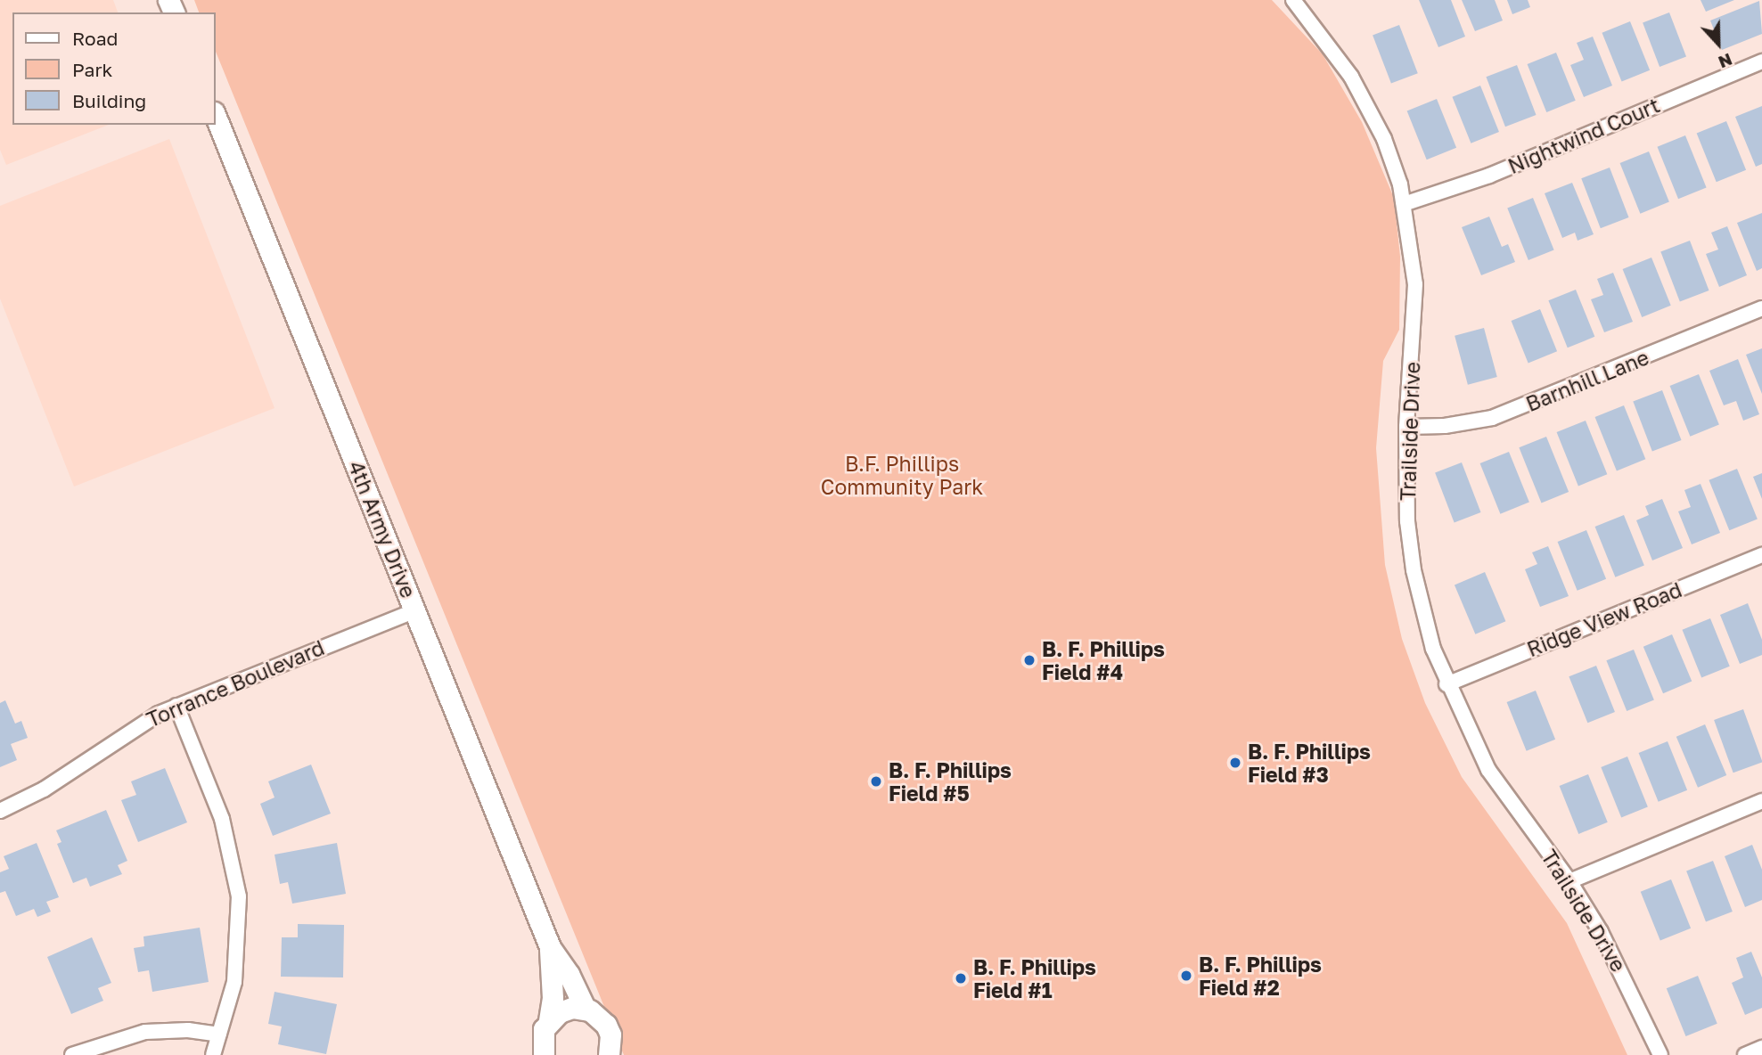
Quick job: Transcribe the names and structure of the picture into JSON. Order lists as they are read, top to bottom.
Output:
{
  "streets": {
    "street": [
      "Nightwind Court",
      "Barnhill Lane",
      "Trailside Drive",
      "4th Army Drive",
      "Ridge View Road",
      "Torrance Boulevard"
    ]
  },
  "crossings": [
    ["Nightwind Court", "Trailside Drive"],
    ["Barnhill Lane", "Trailside Drive"],
    ["Trailside Drive", "Ridge View Road"],
    ["4th Army Drive", "Torrance Boulevard"]
  ],
  "parks": ["B.F. Phillips Community Park"],
  "places": [
    "B. F. Phillips Field #4",
    "B. F. Phillips Field #3",
    "B. F. Phillips Field #5",
    "B. F. Phillips Field #2",
    "B. F. Phillips Field #1"
  ],
  "legend": ["Road", "Park", "Building"],
  "north": "bottom"
}
